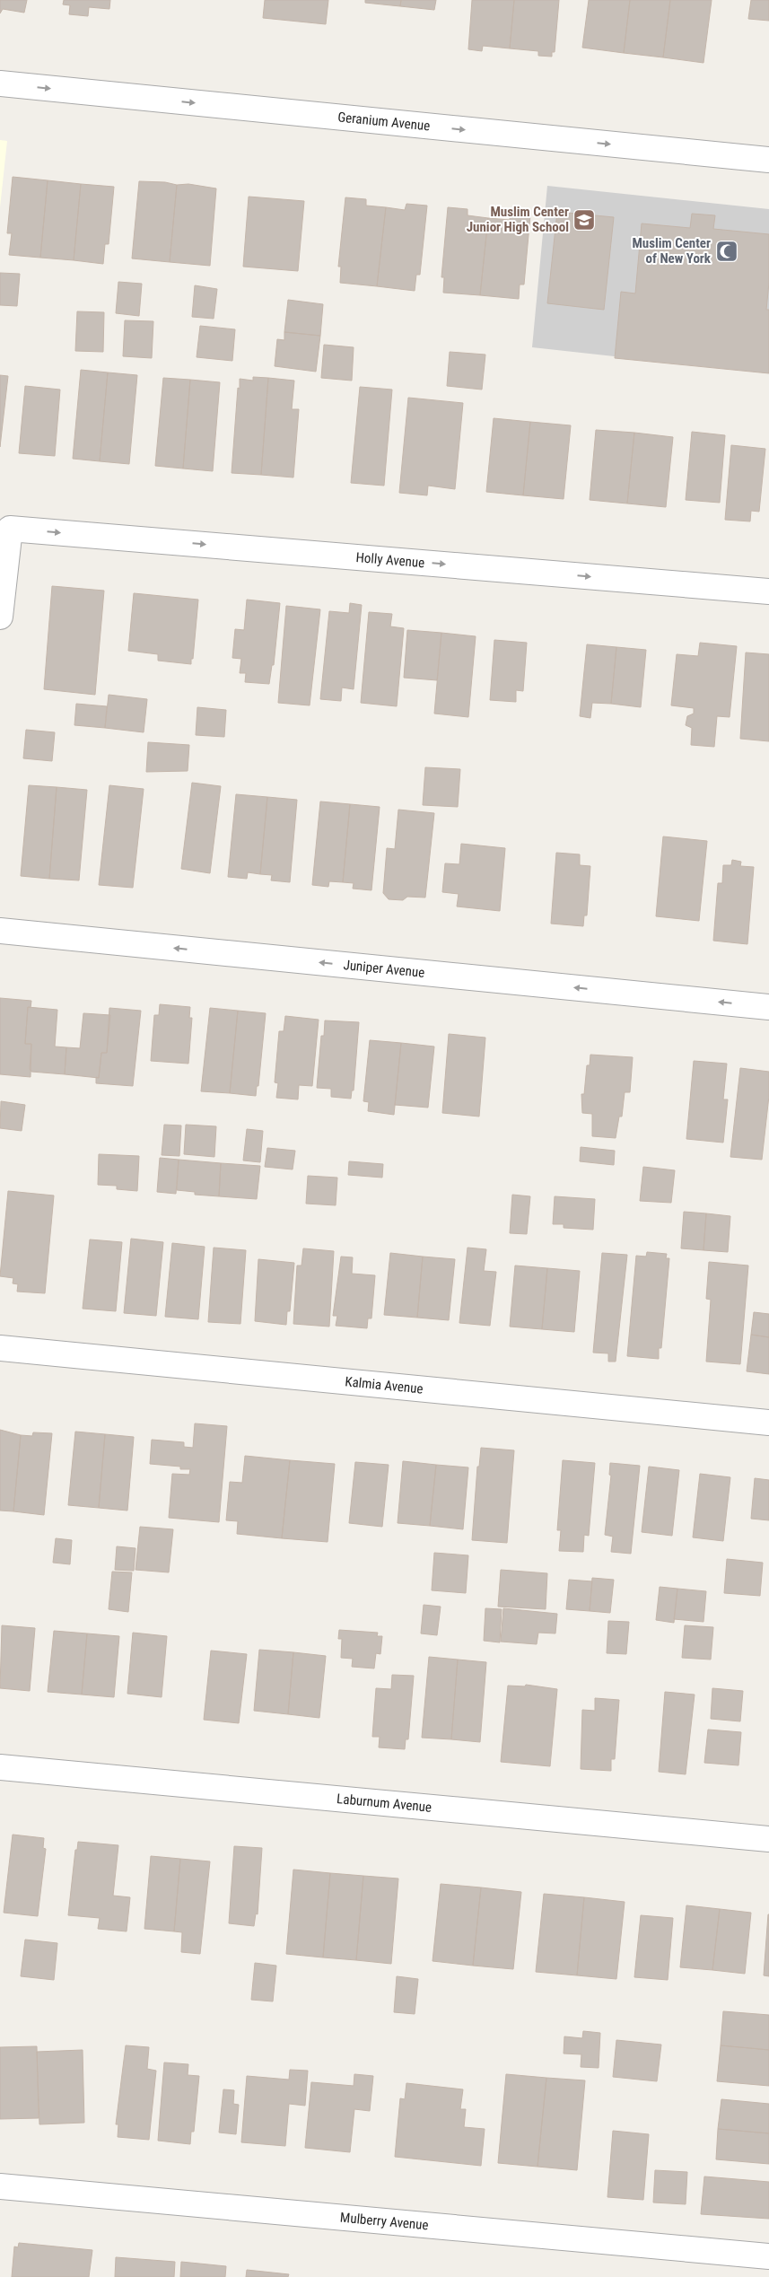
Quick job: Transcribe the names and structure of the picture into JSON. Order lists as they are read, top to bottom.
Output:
{
  "streets": {
    "street": [
      "Geranium Avenue",
      "Holly Avenue",
      "Juniper Avenue",
      "Kalmia Avenue",
      "Laburnum Avenue",
      "Mulberry Avenue"
    ]
  },
  "one_way": ["Geranium Avenue", "Holly Avenue", "Juniper Avenue"],
  "places": {
    "school or university": ["Muslim Center Junior High School"],
    "mosque": ["Muslim Center of New York"]
  }
}
